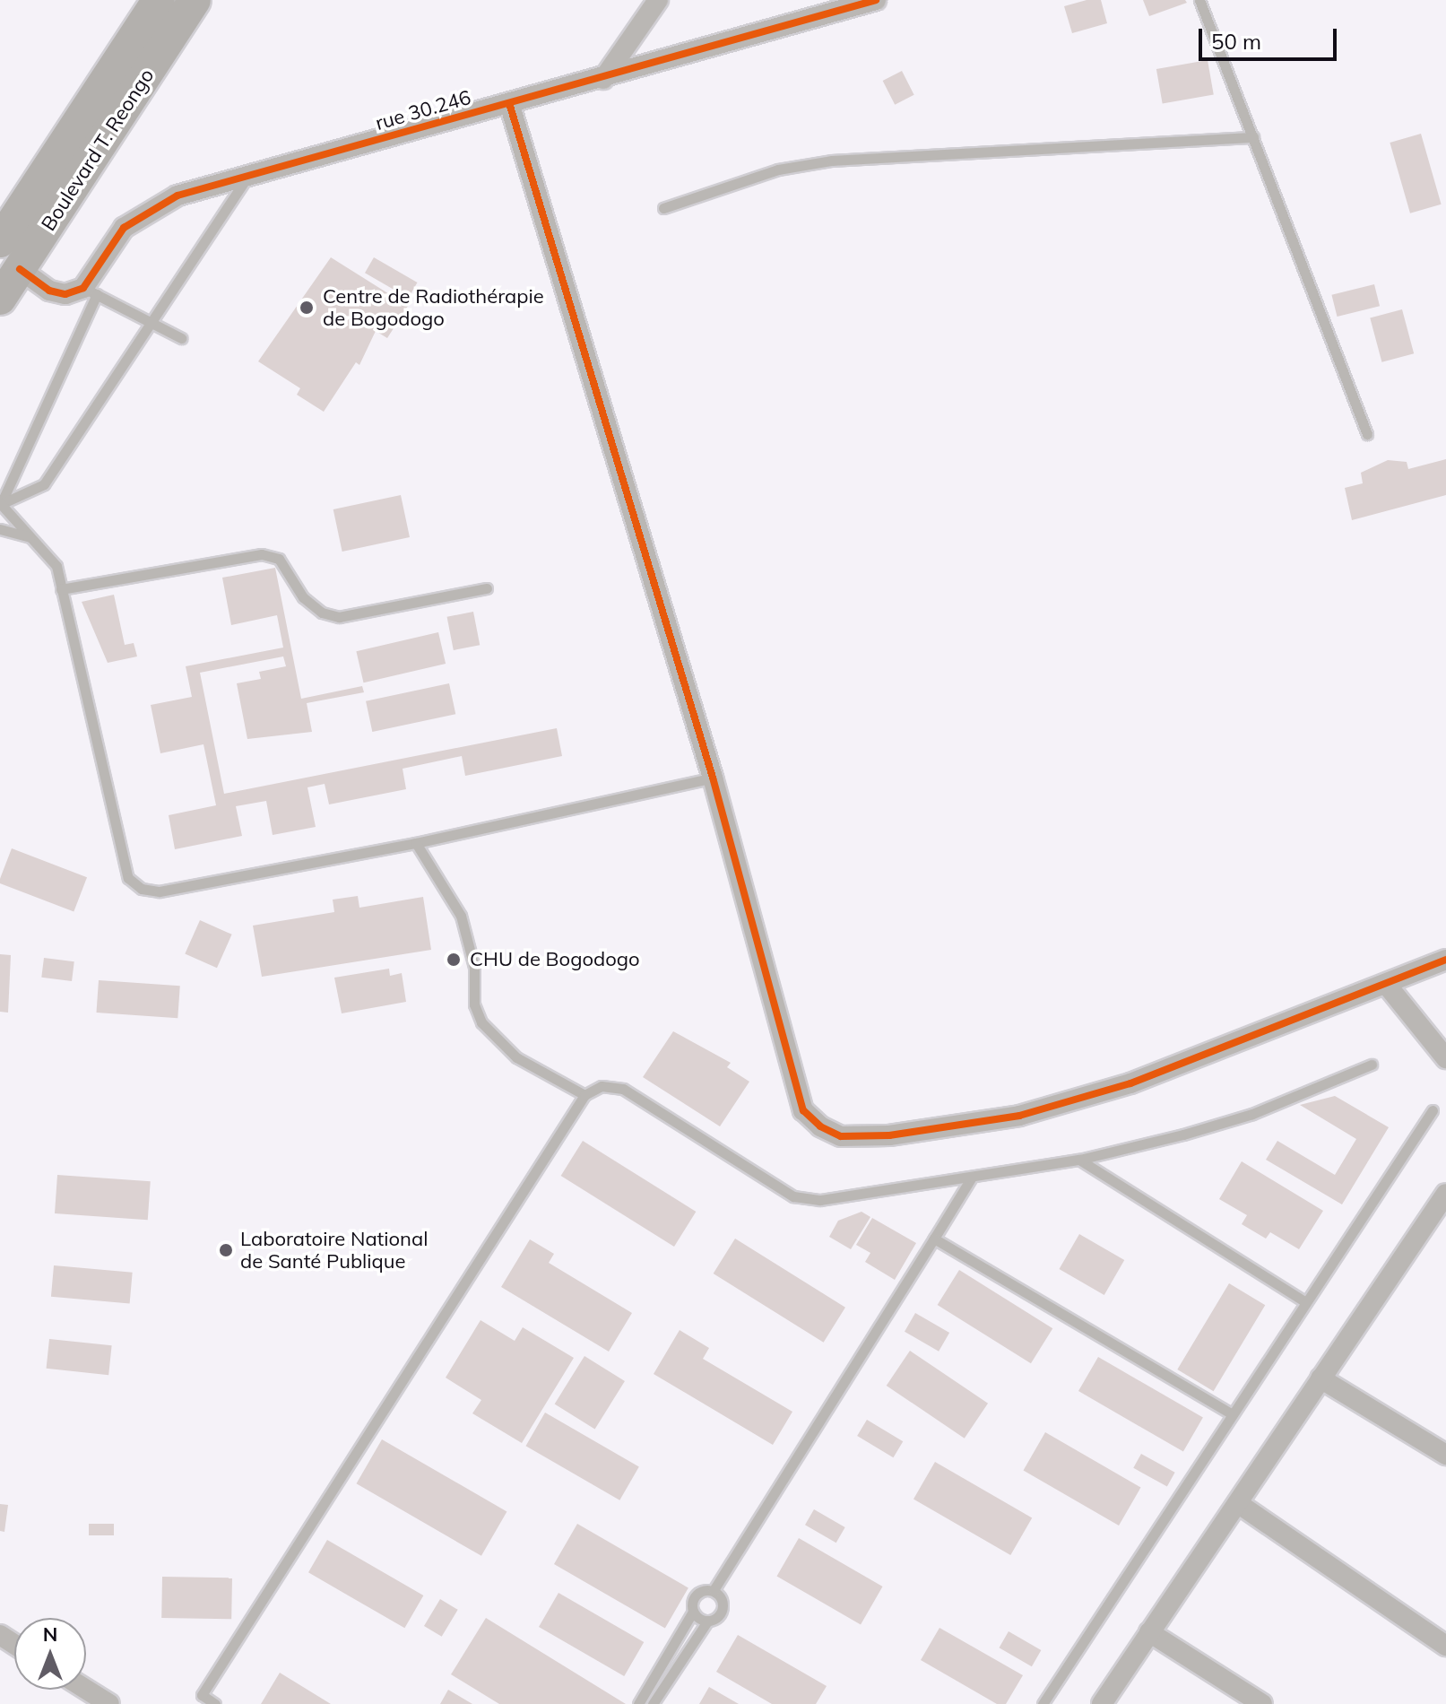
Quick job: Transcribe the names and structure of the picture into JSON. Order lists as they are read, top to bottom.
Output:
{
  "streets": {
    "main road": ["Boulevard T. Reongo"],
    "street": ["rue 30.246"]
  },
  "places": ["Centre de Radiothérapie de Bogodogo", "CHU de Bogodogo", "Laboratoire National de Santé Publique"],
  "scale_bar": "50 m",
  "north": "top"
}
